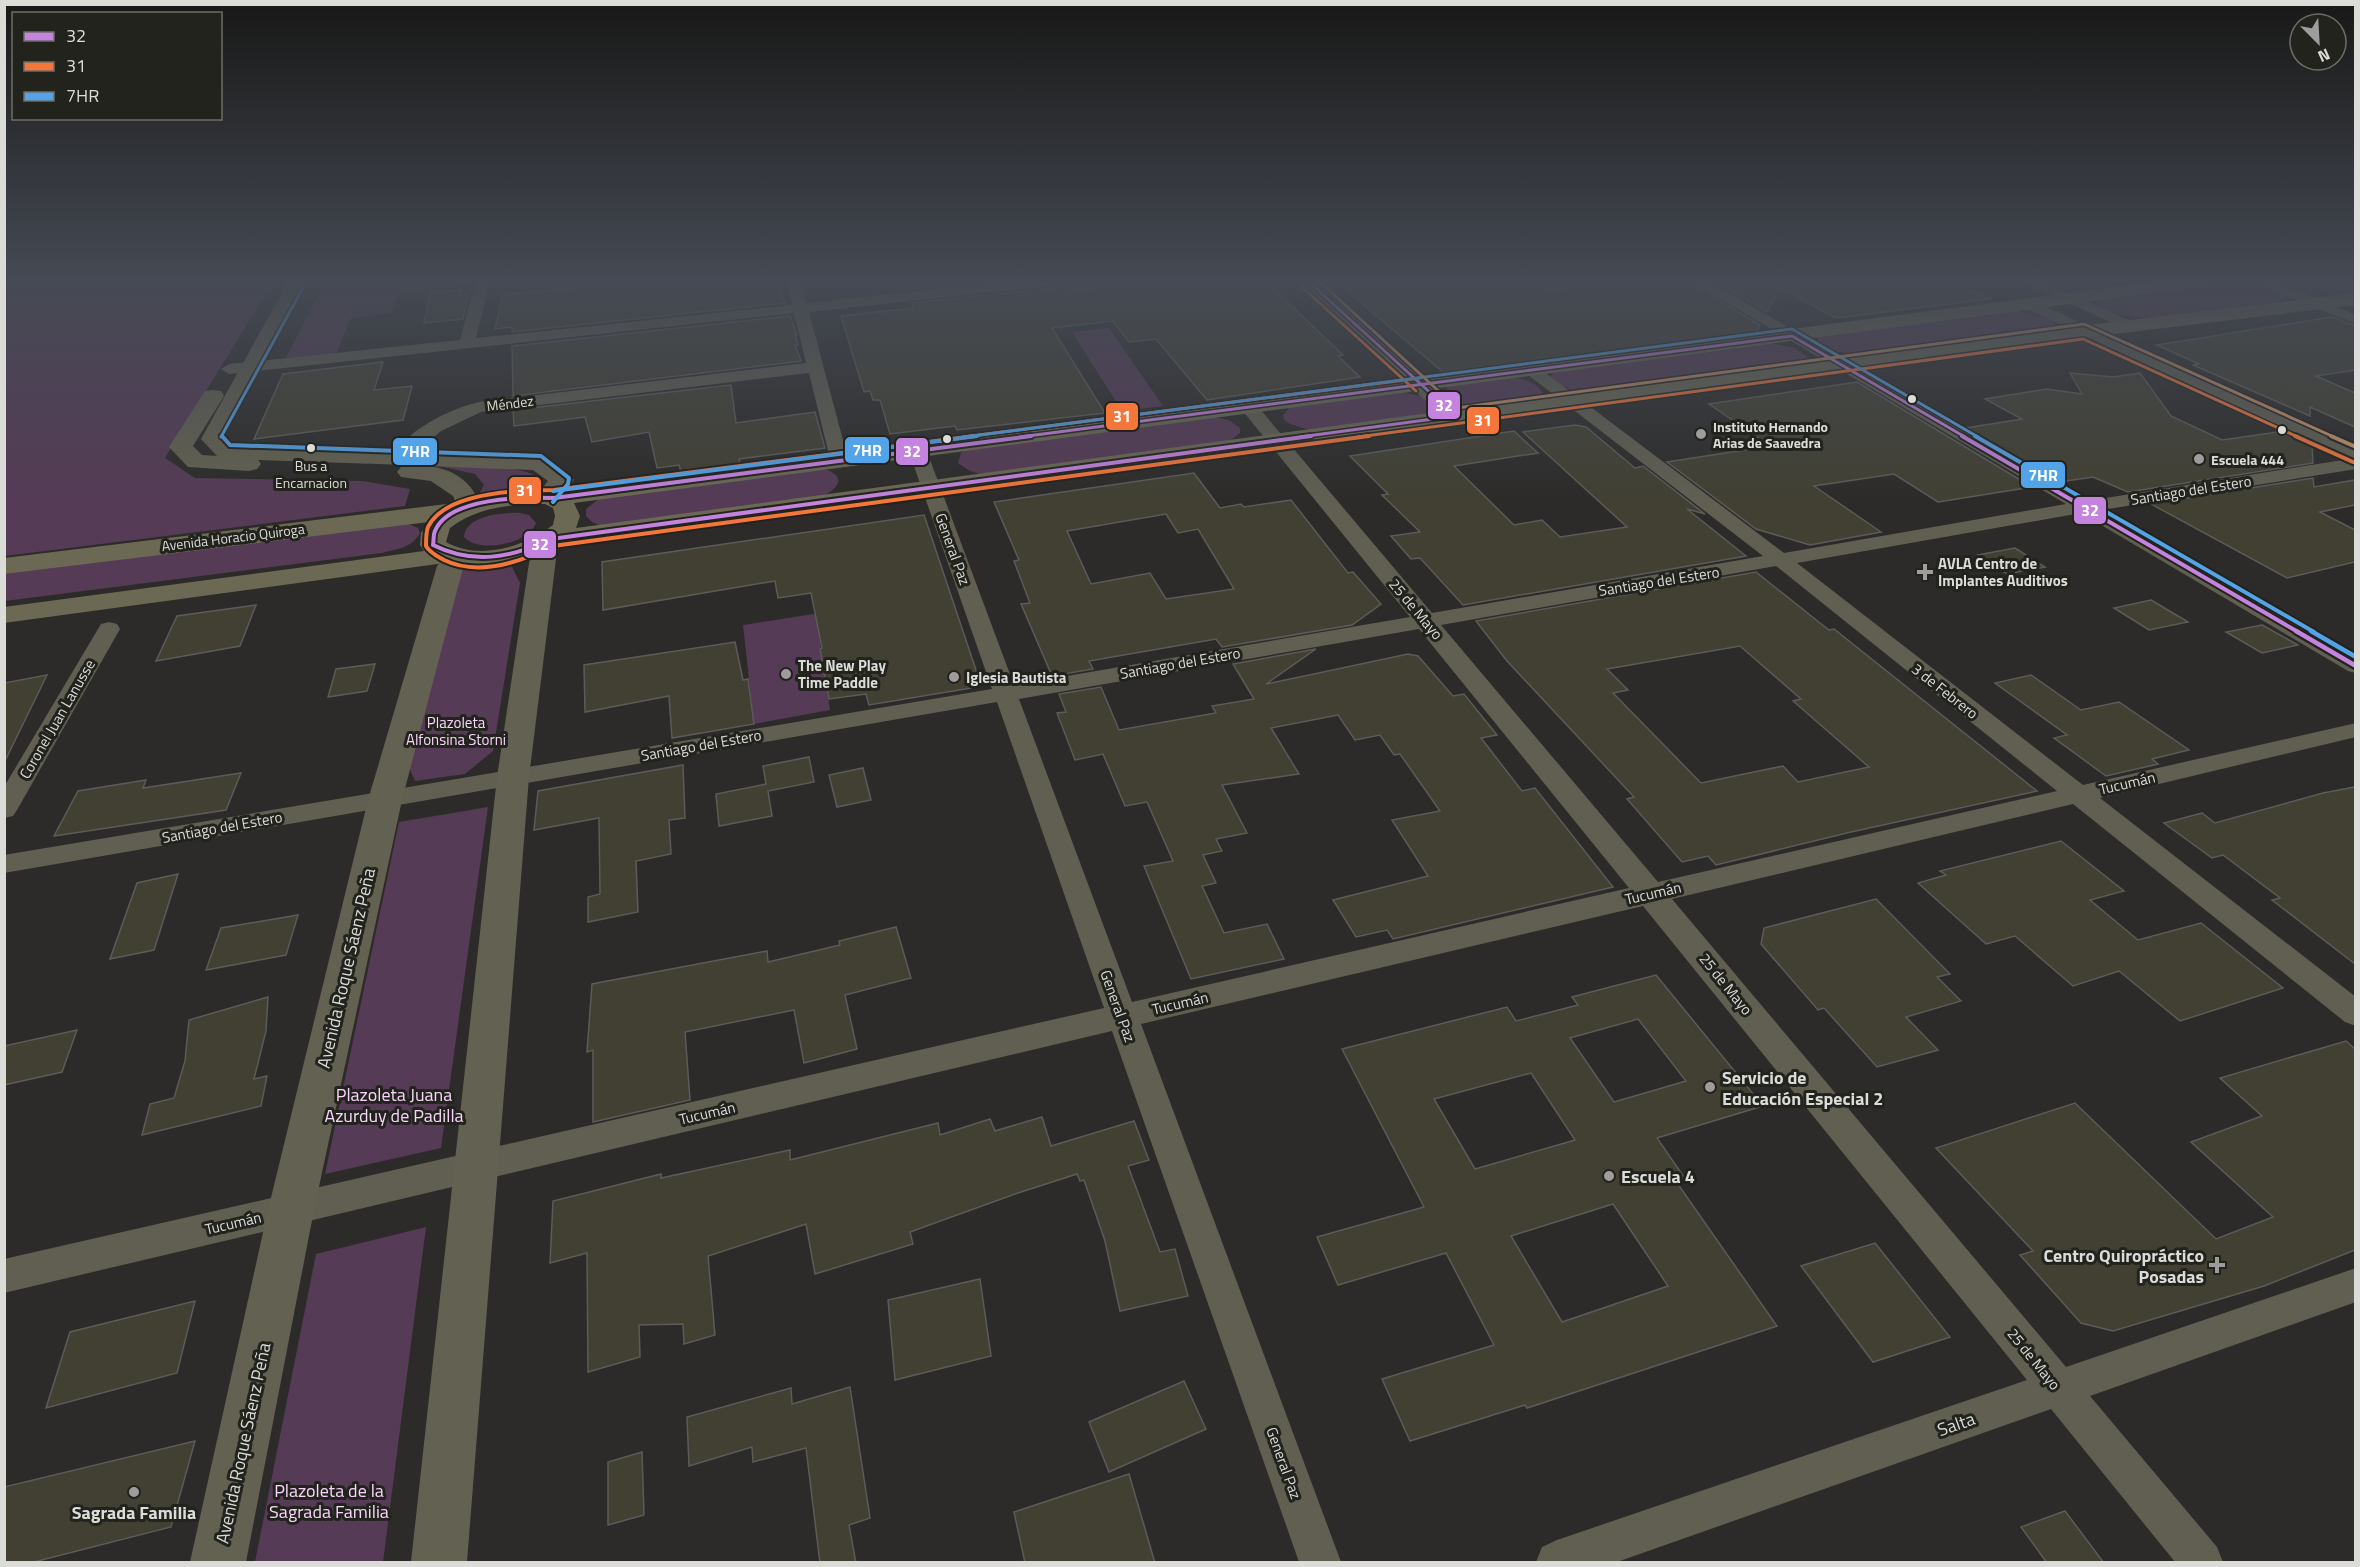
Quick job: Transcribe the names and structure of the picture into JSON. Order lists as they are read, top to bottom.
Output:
{
  "streets": {
    "main road": ["Avenida Horacio Quiroga", "Avenida Roque Sáenz Peña"],
    "street": [
      "Méndez",
      "Santiago del Estero",
      "General Paz",
      "25 de Mayo",
      "3 de Febrero",
      "Coronel Juan Lanusse",
      "Tucumán",
      "Salta"
    ]
  },
  "crossings": [
    ["Santiago del Estero", "General Paz"],
    ["Santiago del Estero", "25 de Mayo"],
    ["Santiago del Estero", "3 de Febrero"],
    ["Santiago del Estero", "Avenida Roque Sáenz Peña"],
    ["General Paz", "Tucumán"],
    ["25 de Mayo", "Tucumán"],
    ["25 de Mayo", "Salta"],
    ["3 de Febrero", "Tucumán"],
    ["Tucumán", "Avenida Roque Sáenz Peña"]
  ],
  "parks": ["Plazoleta Alfonsina Storni", "Plazoleta Juana Azurduy de Padilla", "Plazoleta de la Sagrada Familia"],
  "places": {
    "other": [
      "Instituto Hernando Arias de Saavedra",
      "Bus a Encarnacion",
      "Escuela 444",
      "The New Play Time Paddle",
      "Iglesia Bautista",
      "Servicio de Educación Especial 2",
      "Escuela 4",
      "Sagrada Familia"
    ],
    "health": ["AVLA Centro de Implantes Auditivos", "Centro Quiropráctico Posadas"]
  },
  "lines": ["transit line 32", "transit line 31", "transit line 7HR"],
  "legend": ["32", "31", "7HR"],
  "north": "bottom right"
}
